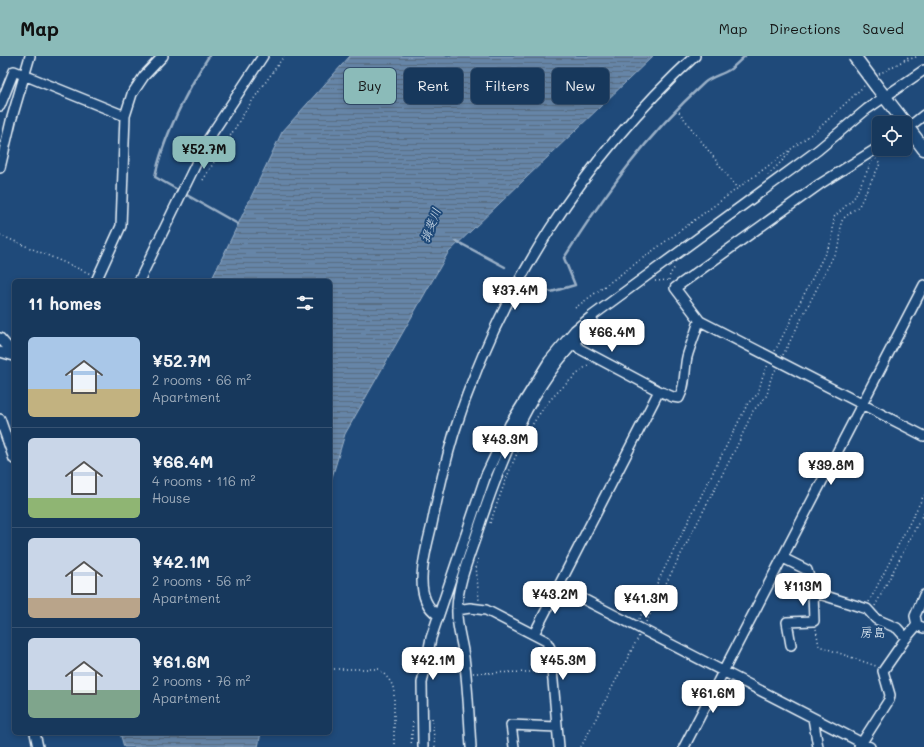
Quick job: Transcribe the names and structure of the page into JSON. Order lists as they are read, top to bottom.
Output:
{
  "districts": ["房島"],
  "water": ["揖斐川"],
  "page": {
    "header": "Map",
    "nav": ["Map", "Directions", "Saved"],
    "chip": [
      "Buy",
      "Rent",
      "Filters",
      "New"
    ],
    "price": [
      "¥52.7M",
      "¥37.4M",
      "¥66.4M",
      "¥43.3M",
      "¥39.8M",
      "¥113M",
      "¥43.2M",
      "¥41.3M",
      "¥42.1M",
      "¥45.3M",
      "¥61.6M"
    ],
    "heading": "11 homes",
    "list": [
      {
        "name": "¥52.7M",
        "note": "2 rooms · 66 m² · Apartment"
      },
      {
        "name": "¥66.4M",
        "note": "4 rooms · 116 m² · House"
      },
      {
        "name": "¥42.1M",
        "note": "2 rooms · 56 m² · Apartment"
      },
      {
        "name": "¥61.6M",
        "note": "2 rooms · 76 m² · Apartment"
      }
    ]
  }
}
